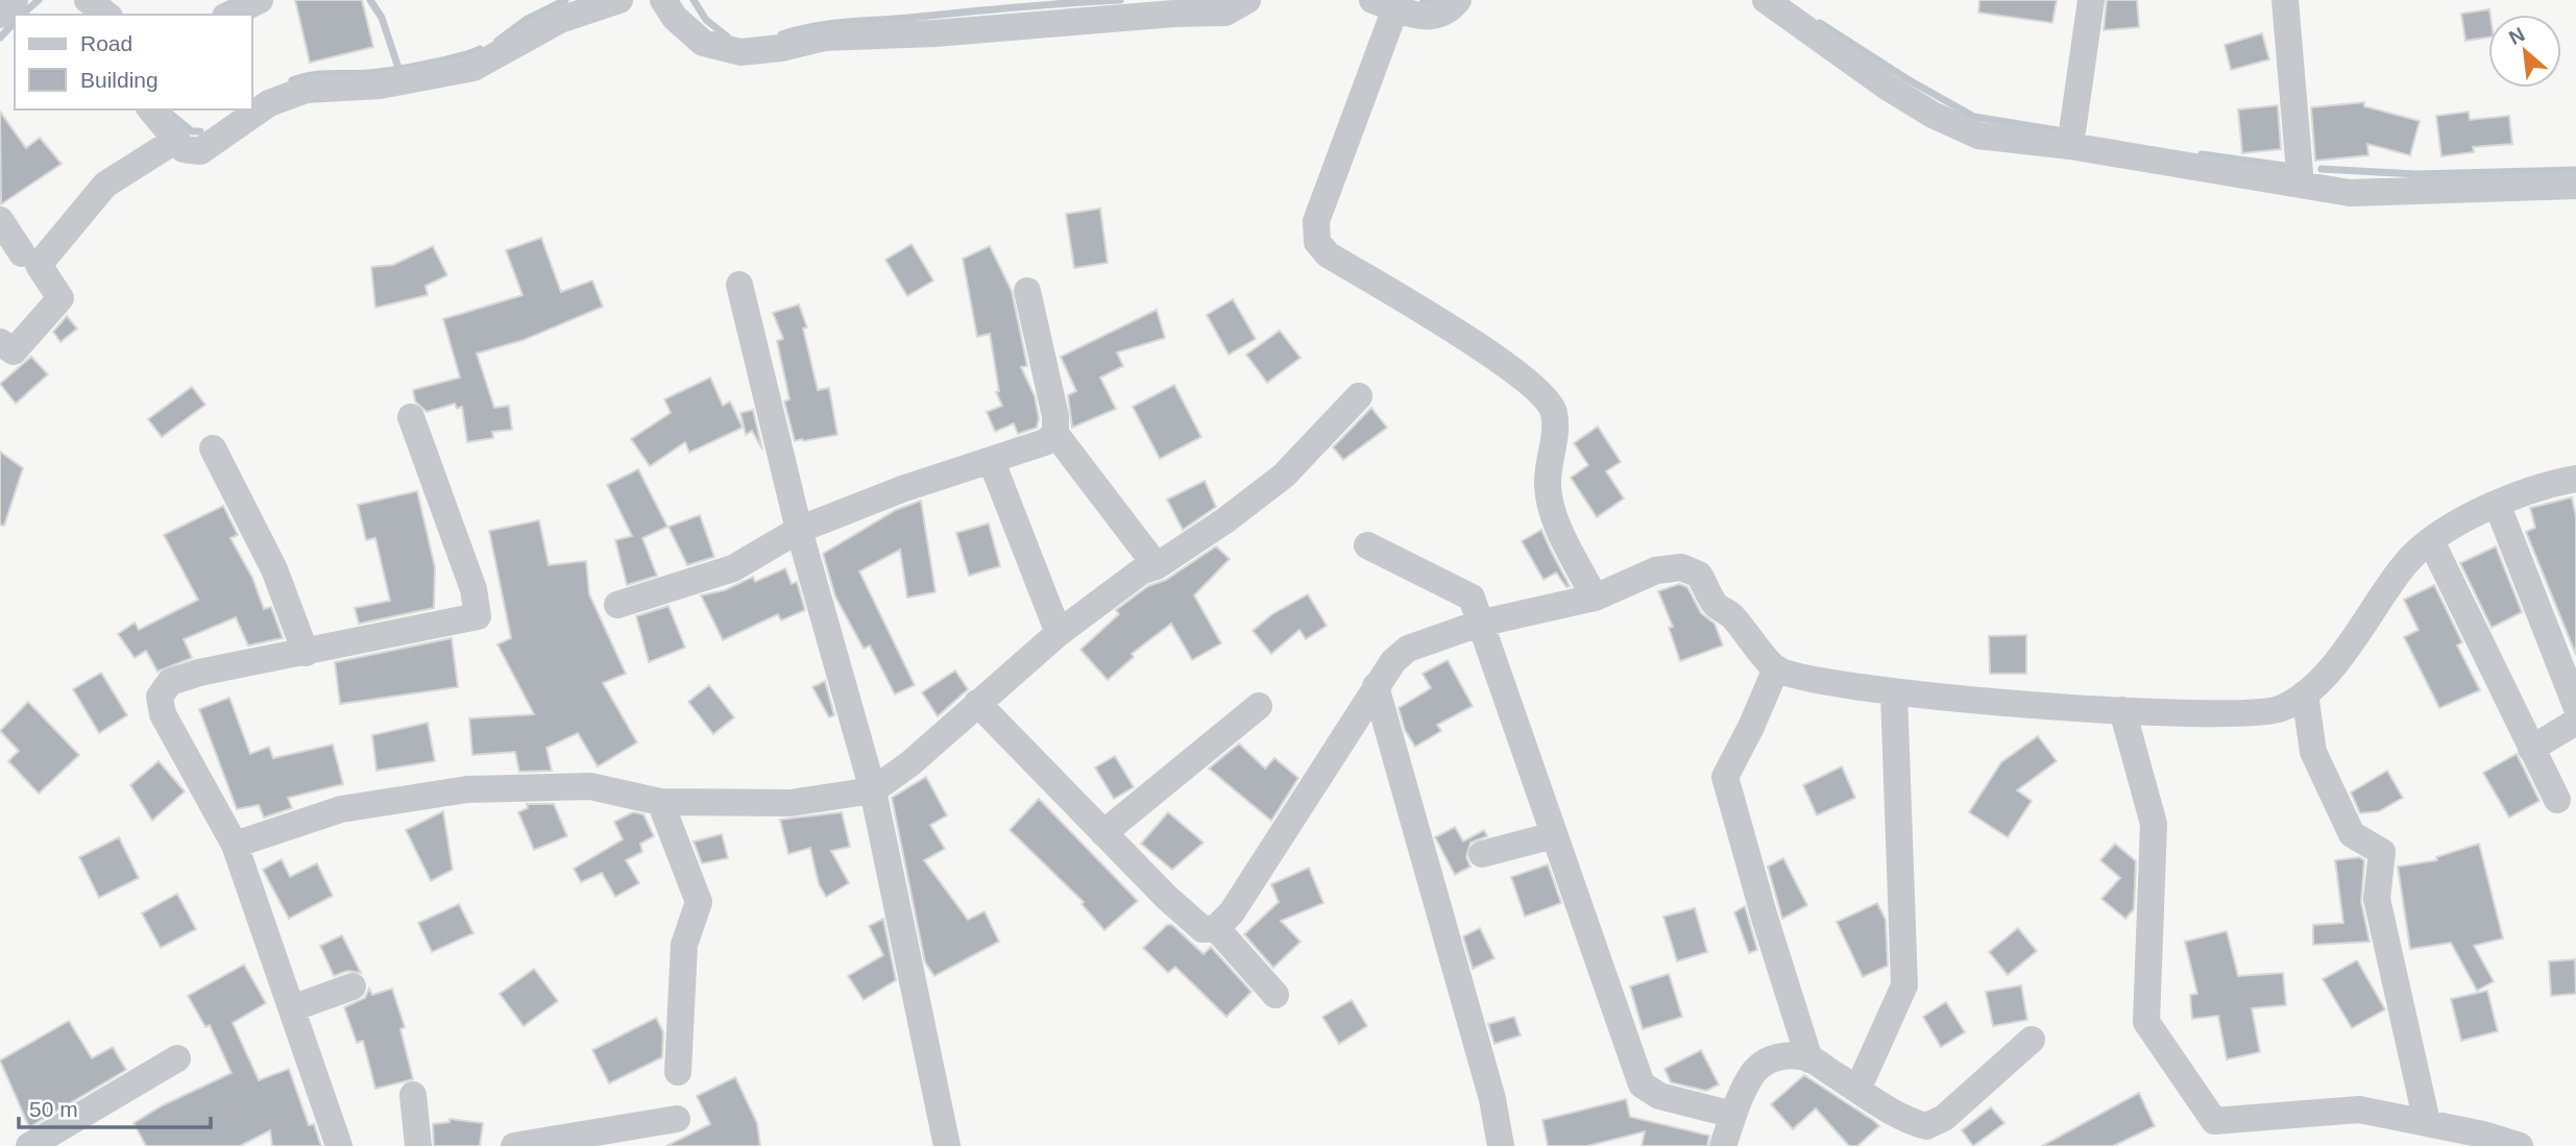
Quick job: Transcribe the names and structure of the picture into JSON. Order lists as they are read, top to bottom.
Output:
{
  "legend": ["Road", "Building"],
  "scale_bar": "50 m",
  "north": "top left"
}
